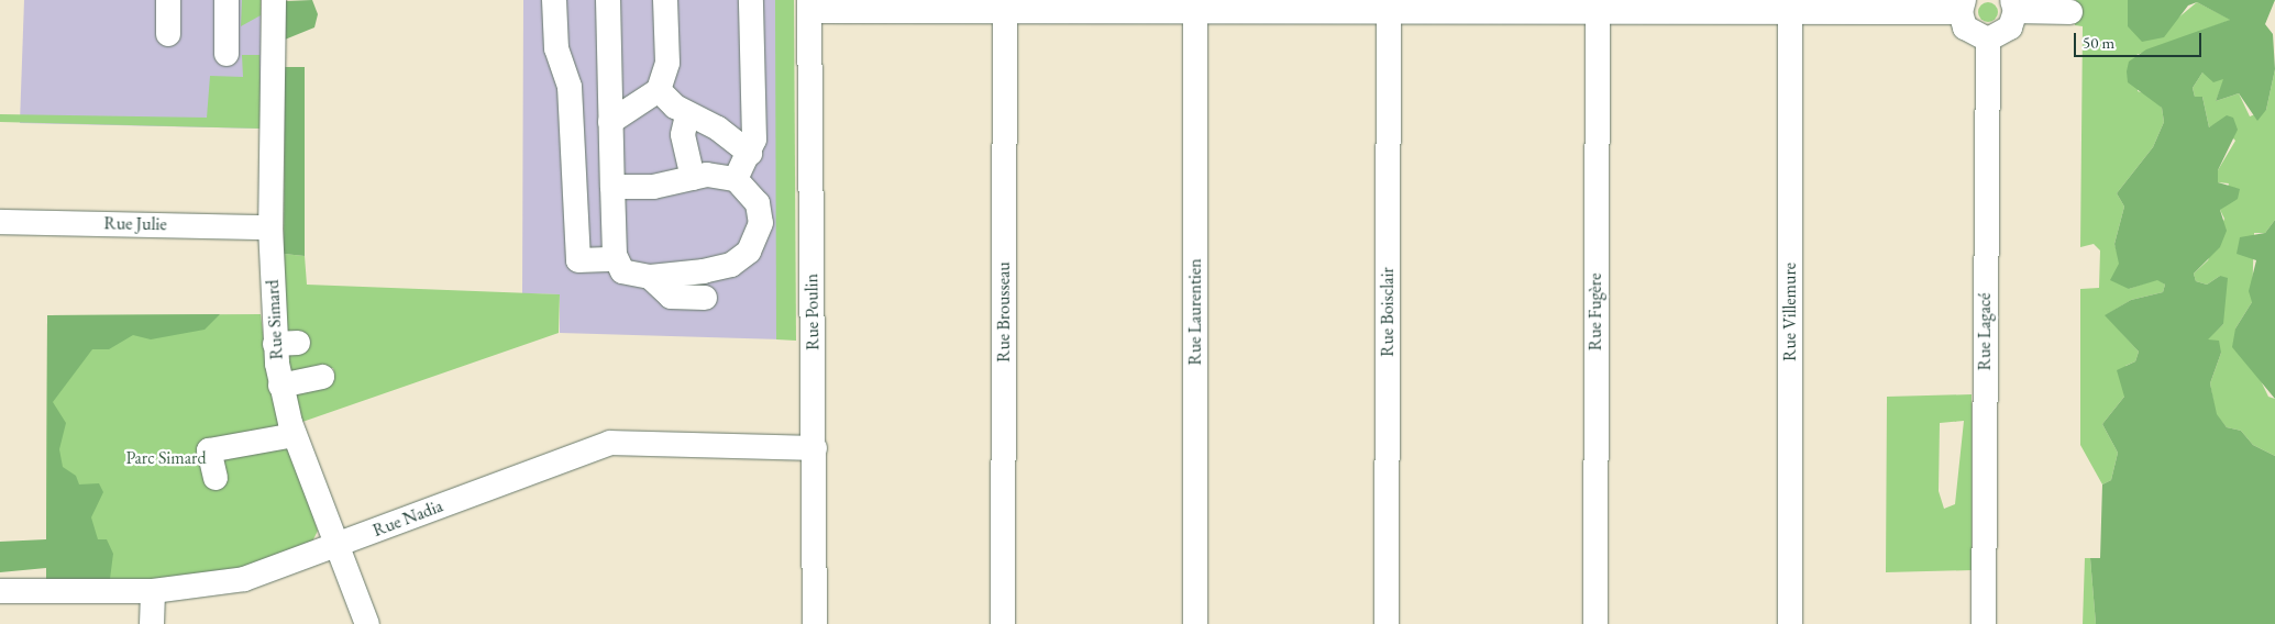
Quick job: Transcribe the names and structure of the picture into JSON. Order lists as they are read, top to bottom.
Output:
{
  "streets": {
    "street": [
      "Rue Julie",
      "Rue Poulin",
      "Rue Brousseau",
      "Rue Laurentien",
      "Rue Boisclair",
      "Rue Fugère",
      "Rue Villemure",
      "Rue Simard",
      "Rue Lagacé",
      "Rue Nadia"
    ]
  },
  "crossings": [
    ["Rue Julie", "Rue Simard"],
    ["Rue Poulin", "Rue Nadia"],
    ["Rue Simard", "Rue Nadia"]
  ],
  "parks": ["Parc Simard"],
  "scale_bar": "50 m"
}
